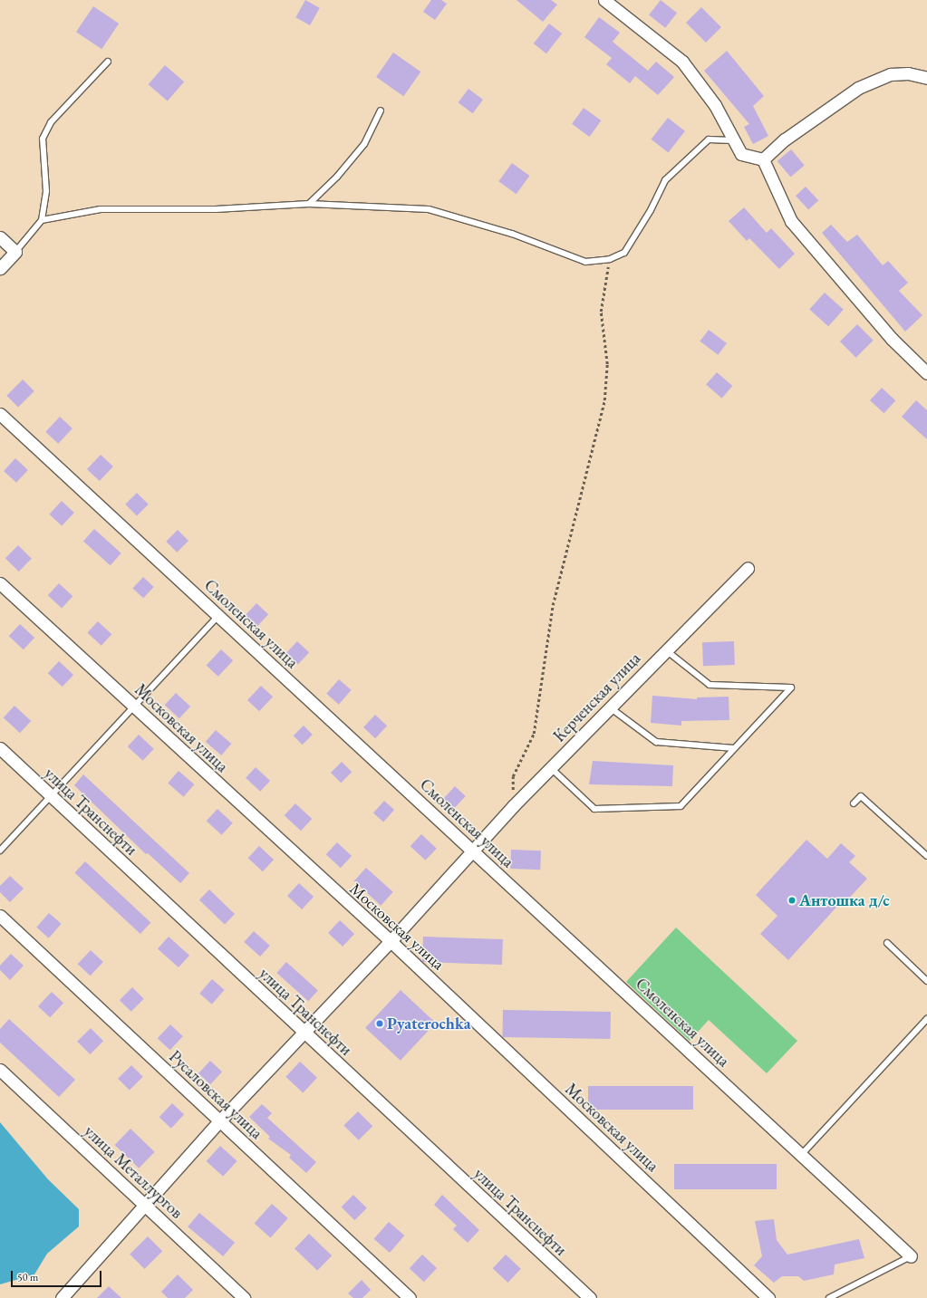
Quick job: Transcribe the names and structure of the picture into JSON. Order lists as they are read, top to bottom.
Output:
{
  "streets": {
    "street": [
      "Смоленская улица",
      "Керченская улица",
      "Московская улица",
      "улица Транснефти",
      "Русаловская улица",
      "улица Металлургов"
    ]
  },
  "crossings": [
    ["Смоленская улица", "Керченская улица"],
    ["Керченская улица", "Московская улица"],
    ["Керченская улица", "улица Транснефти"],
    ["Керченская улица", "Русаловская улица"],
    ["Керченская улица", "улица Металлургов"]
  ],
  "places": ["Антошка д/с", "Pyaterochka"],
  "scale_bar": "50 m"
}
